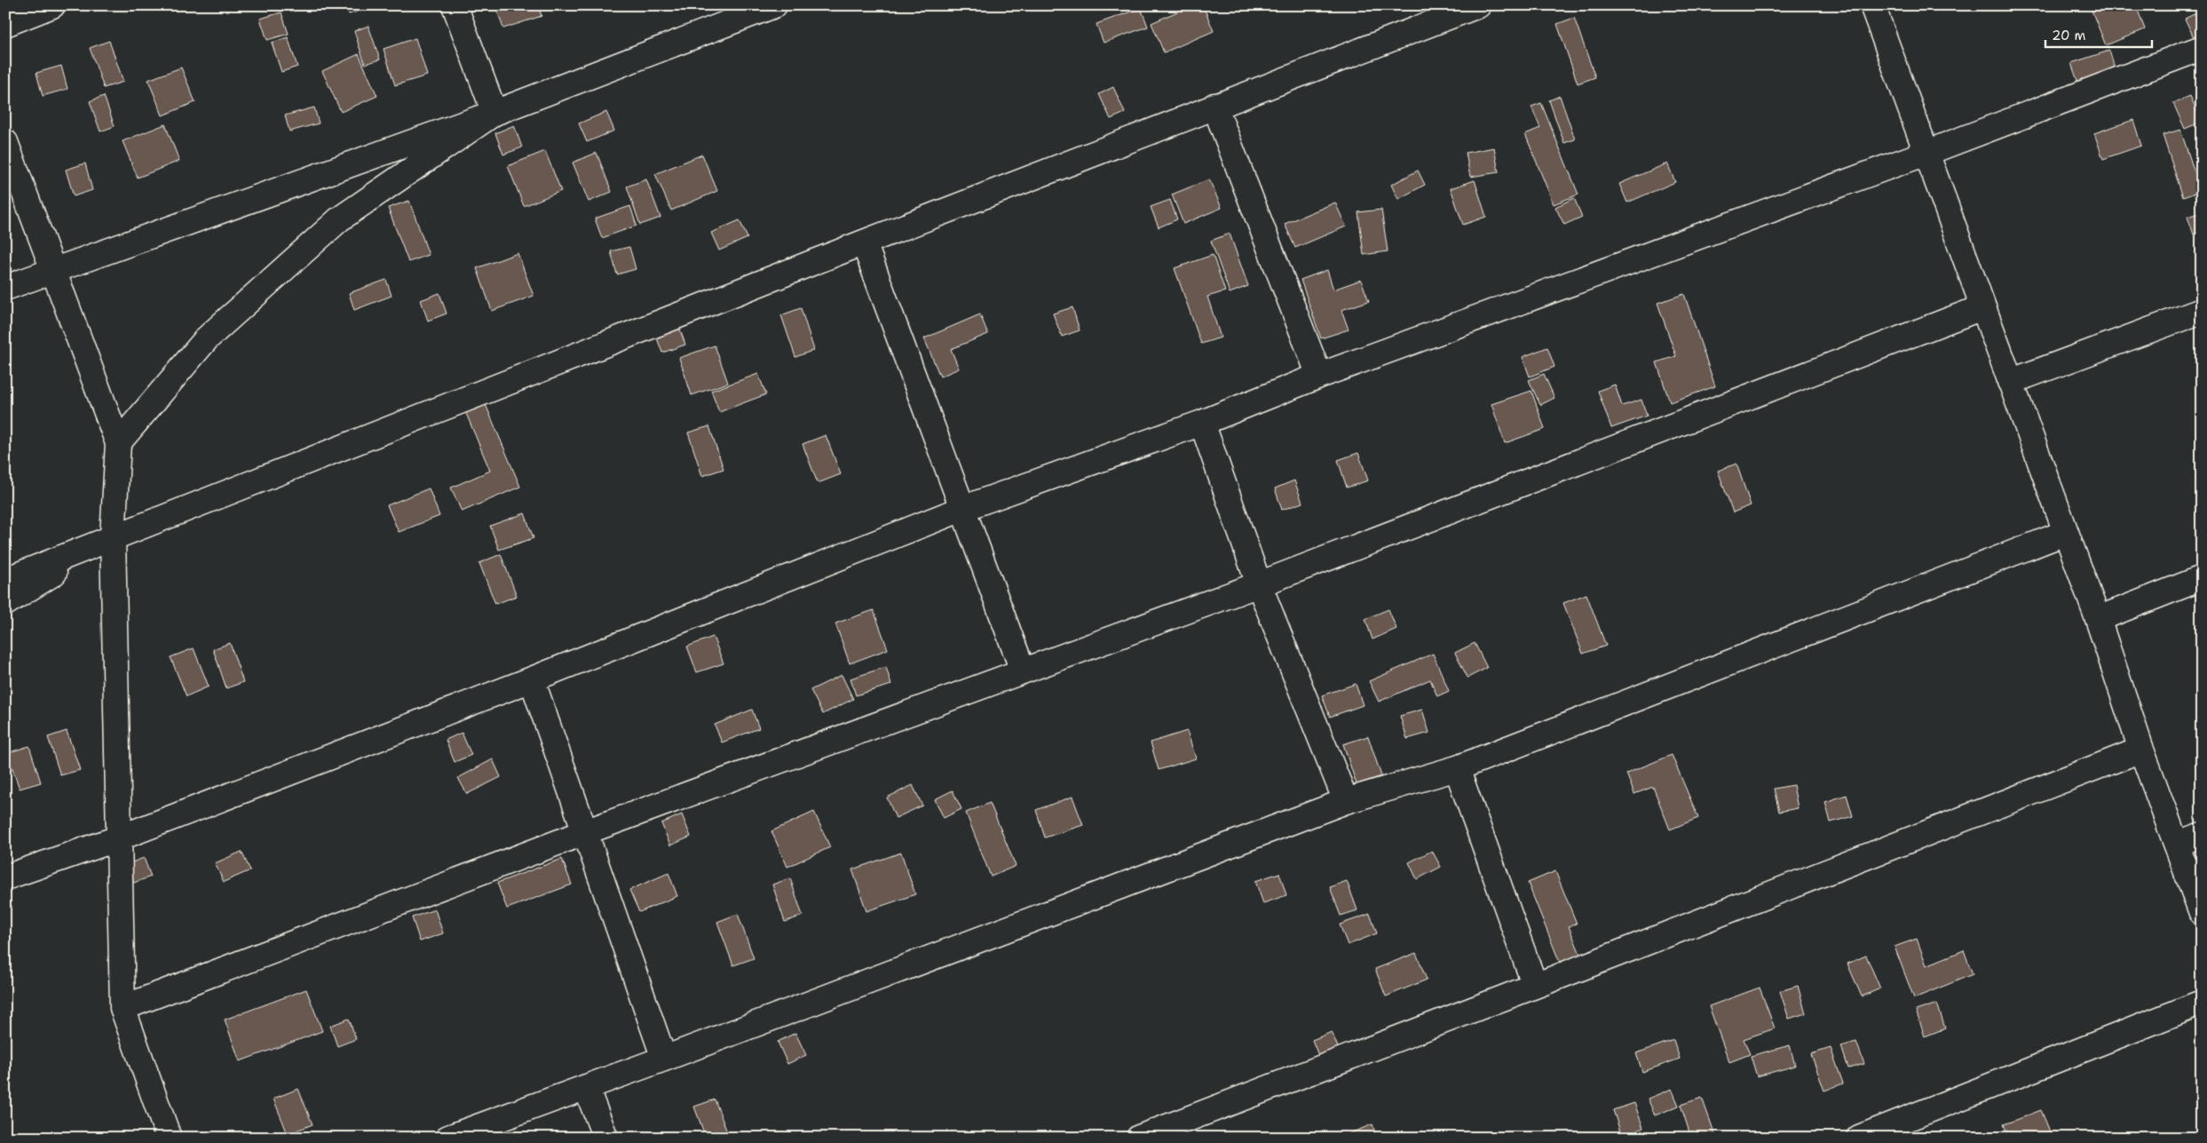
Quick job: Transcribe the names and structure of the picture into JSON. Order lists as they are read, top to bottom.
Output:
{
  "scale_bar": "20 m"
}
